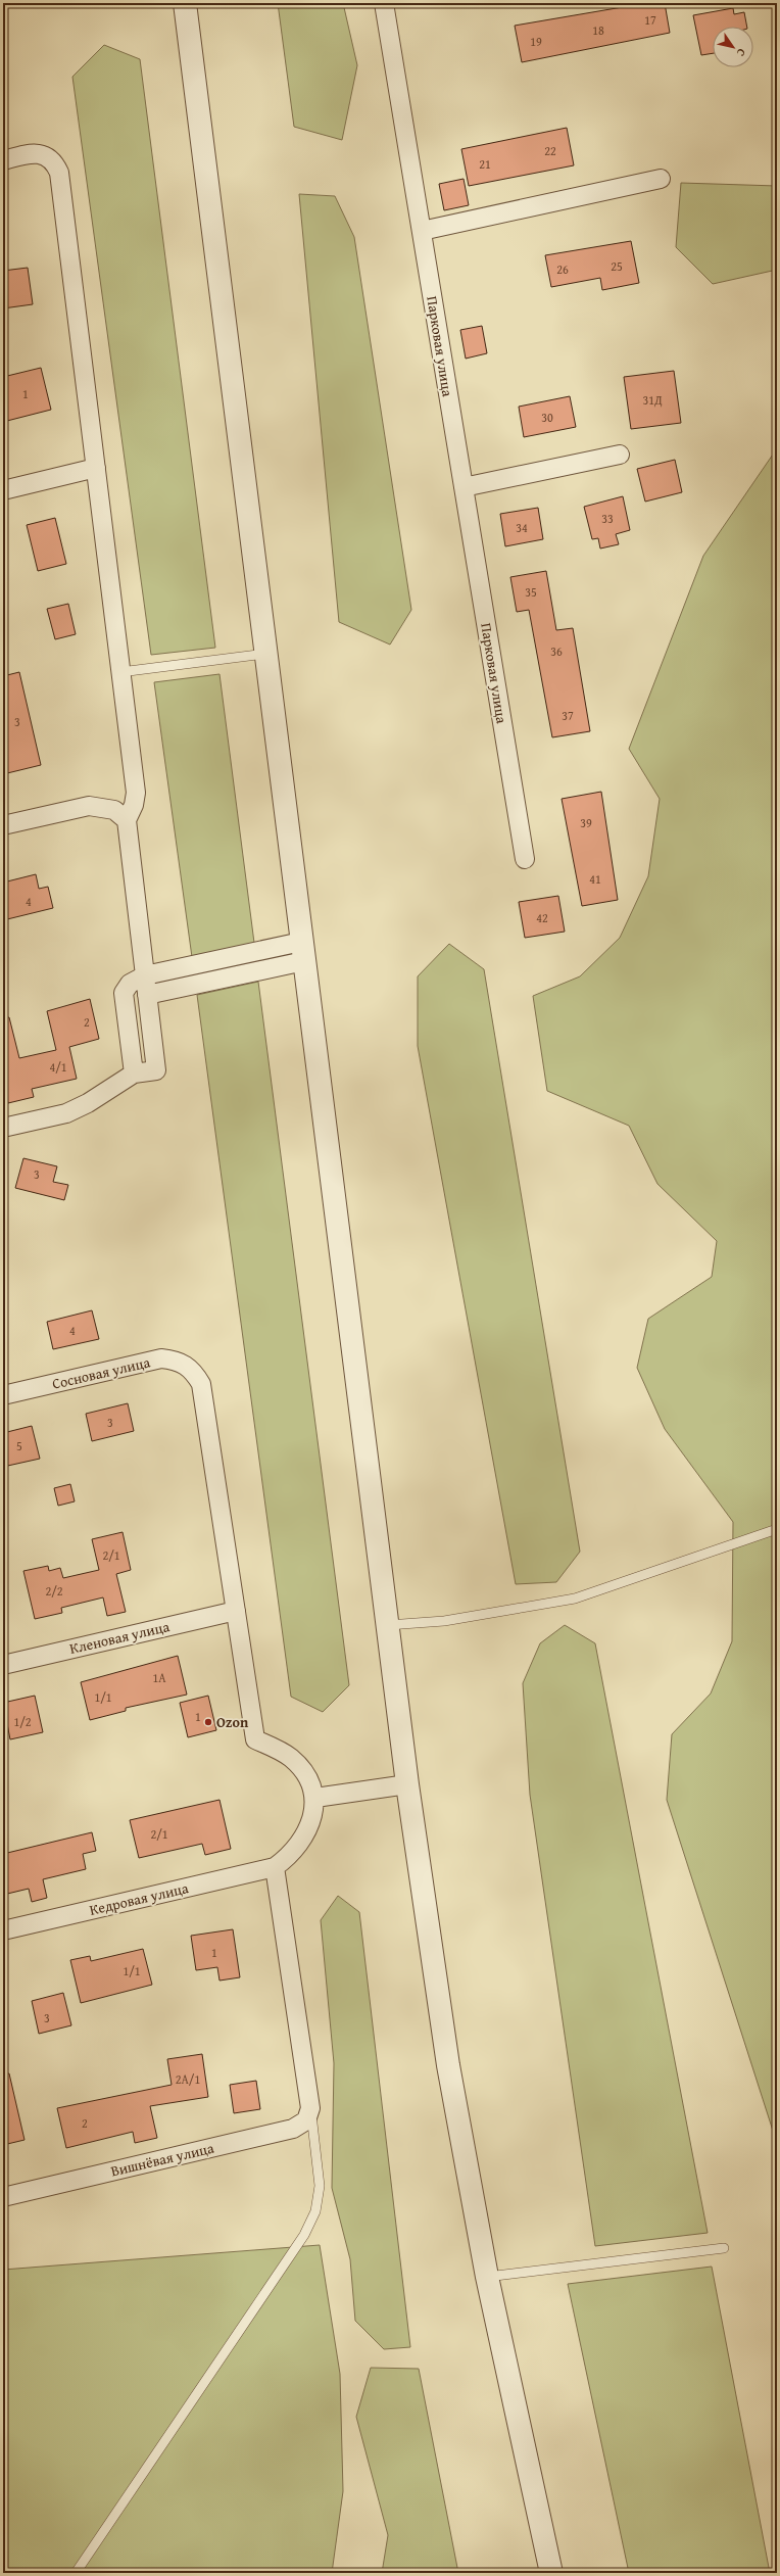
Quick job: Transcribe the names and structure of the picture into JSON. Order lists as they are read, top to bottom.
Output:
{
  "streets": {
    "street": [
      "Парковая улица",
      "Сосновая улица",
      "Кленовая улица",
      "Кедровая улица",
      "Вишнёвая улица"
    ]
  },
  "crossings": [
    ["Сосновая улица", "Кленовая улица"]
  ],
  "places": ["Ozon"],
  "house_numbers": [
    "17",
    "18",
    "19",
    "22",
    "21",
    "25",
    "26",
    "1",
    "31Д",
    "30",
    "33",
    "34",
    "35",
    "36",
    "37",
    "3",
    "39",
    "41",
    "4",
    "42",
    "2",
    "4/1",
    "3",
    "4",
    "3",
    "5",
    "2/1",
    "2/2",
    "1А",
    "1/1",
    "1",
    "1/2",
    "2/1",
    "1",
    "1/1",
    "3",
    "2А/1",
    "2"
  ],
  "north": "bottom right"
}
